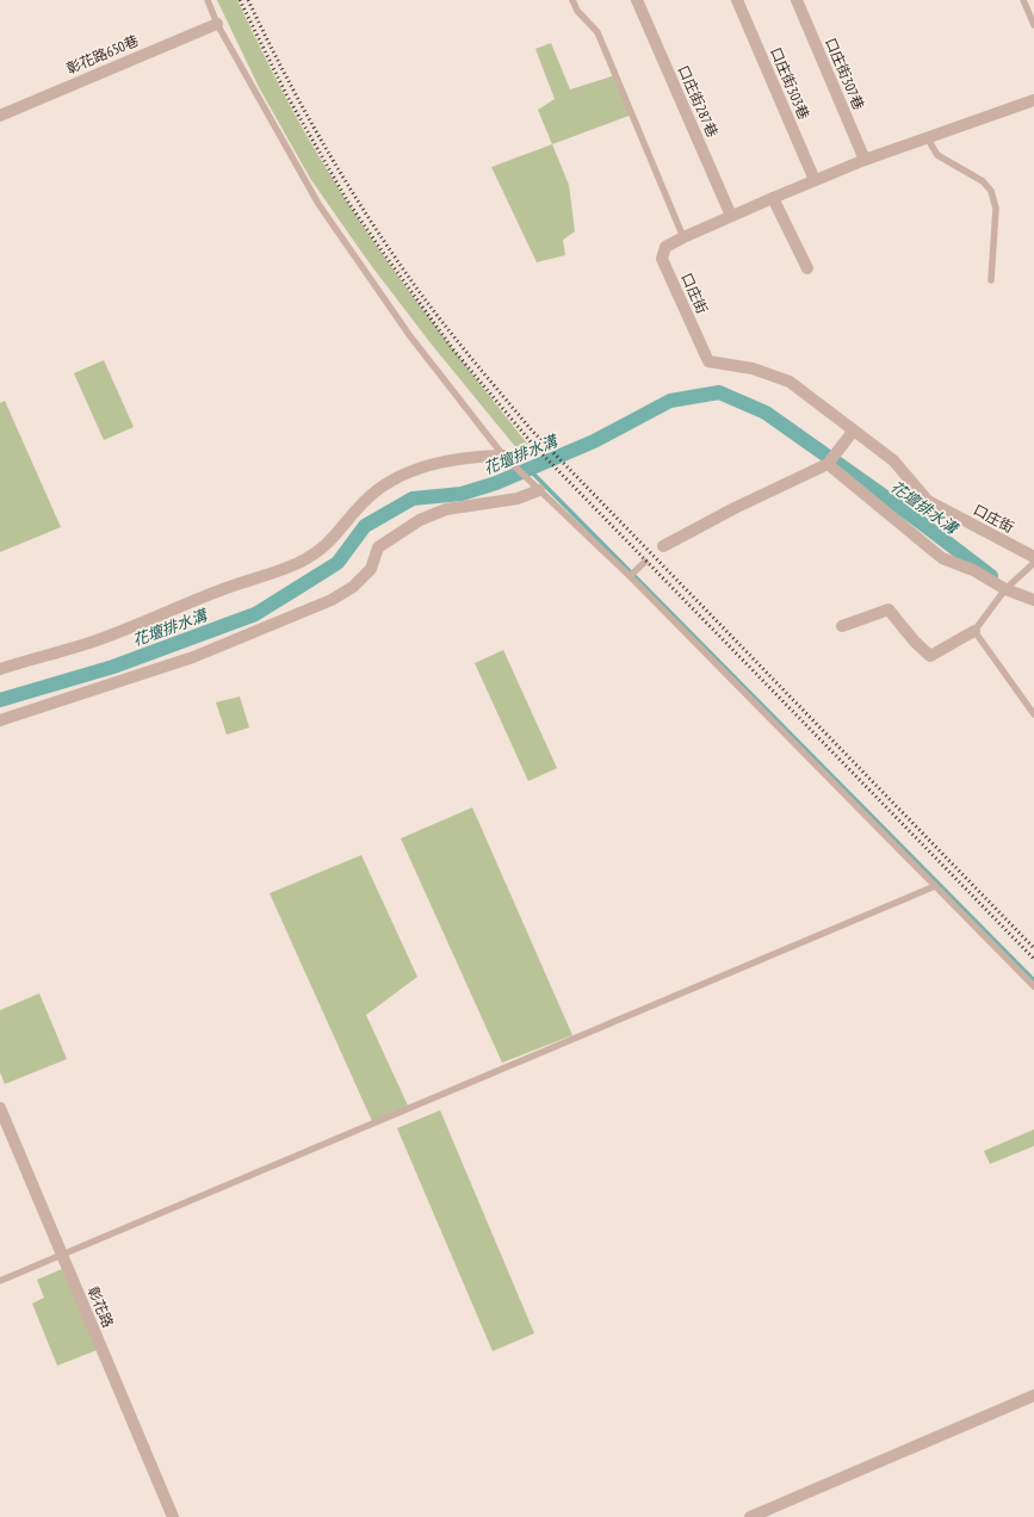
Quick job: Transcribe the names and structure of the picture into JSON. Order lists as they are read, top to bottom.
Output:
{
  "streets": {
    "street": [
      "彰花路650巷",
      "口庄街307巷",
      "口庄街303巷",
      "口庄街287巷",
      "口庄街",
      "彰花路"
    ]
  },
  "crossings": [
    ["口庄街307巷", "口庄街"],
    ["口庄街303巷", "口庄街"],
    ["口庄街287巷", "口庄街"]
  ],
  "water": ["花壇排水溝"]
}
